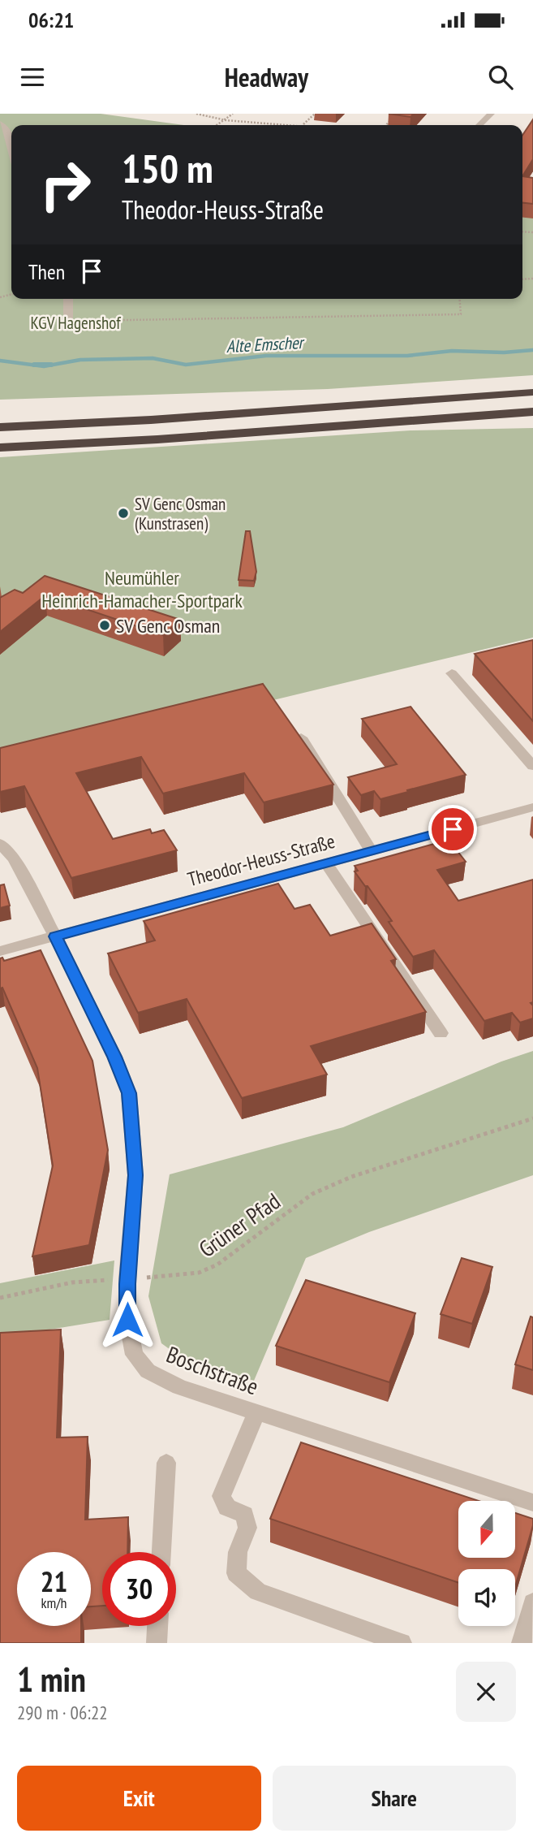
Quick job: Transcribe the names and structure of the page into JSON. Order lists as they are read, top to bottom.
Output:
{
  "streets": {
    "street": ["Theodor-Heuss-Straße", "Boschstraße"],
    "path": ["Grüner Pfad"]
  },
  "crossings": [
    ["Theodor-Heuss-Straße", "Boschstraße"],
    ["Grüner Pfad", "Boschstraße"]
  ],
  "water": ["Alte Emscher"],
  "parks": ["KGV Hagenshof", "Neumühler Heinrich-Hamacher-Sportpark"],
  "places": ["SV Genc Osman (Kunstrasen)", "SV Genc Osman"],
  "north": "bottom",
  "page": {
    "status": "06:21",
    "header": "Headway",
    "turn": ["150 m", "Theodor-Heuss-Straße"],
    "then": "Then",
    "speed": "21 km/h",
    "limit": "30",
    "heading": ["1 min", "290 m · 06:22"],
    "buttons": ["Exit", "Share"]
  }
}
